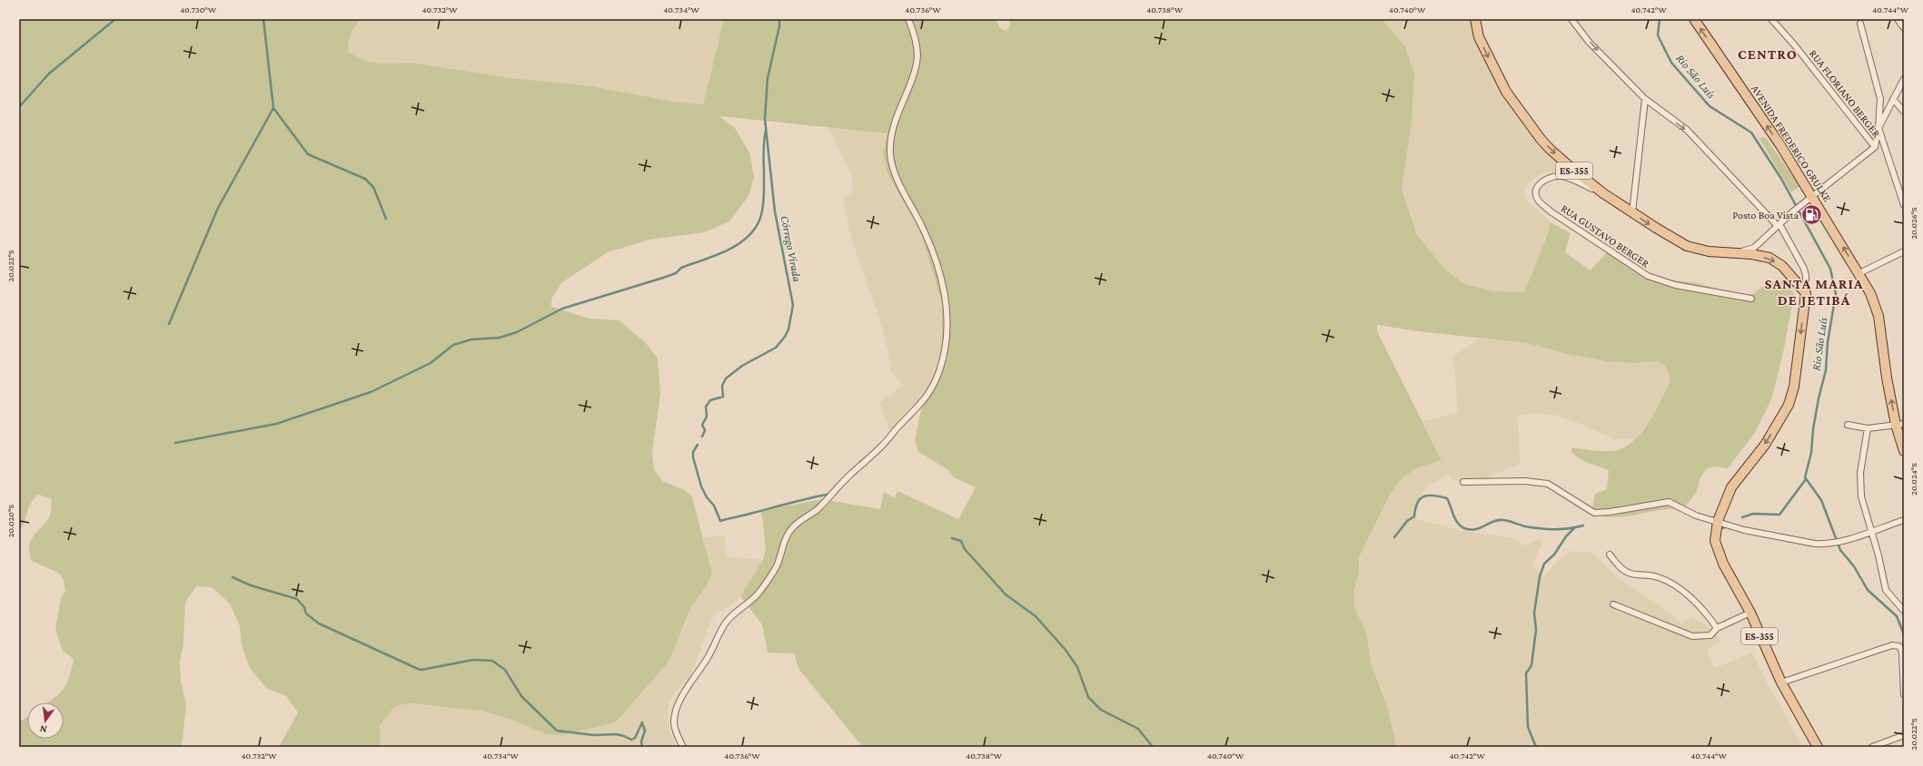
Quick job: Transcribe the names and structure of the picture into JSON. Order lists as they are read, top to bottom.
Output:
{
  "streets": {
    "main road": ["AVENIDA FREDERICO GRULKE", "ES-355"],
    "street": ["RUA FLORIANO BERGER", "RUA GUSTAVO BERGER"]
  },
  "crossings": [
    ["ES-355", "RUA GUSTAVO BERGER"]
  ],
  "one_way": ["AVENIDA FREDERICO GRULKE"],
  "districts": ["CENTRO", "SANTA MARIA DE JETIBÁ"],
  "water": ["Rio São Luís", "Córrego Virada"],
  "places": {
    "fuel station": ["Posto Boa Vista"]
  },
  "north": "bottom",
  "coordinates": [
    "40.730°W",
    "40.732°W",
    "40.734°W",
    "40.736°W",
    "40.738°W",
    "40.740°W",
    "40.742°W",
    "40.744°W",
    "20.026°S",
    "20.022°S",
    "20.024°S",
    "20.020°S"
  ]
}
